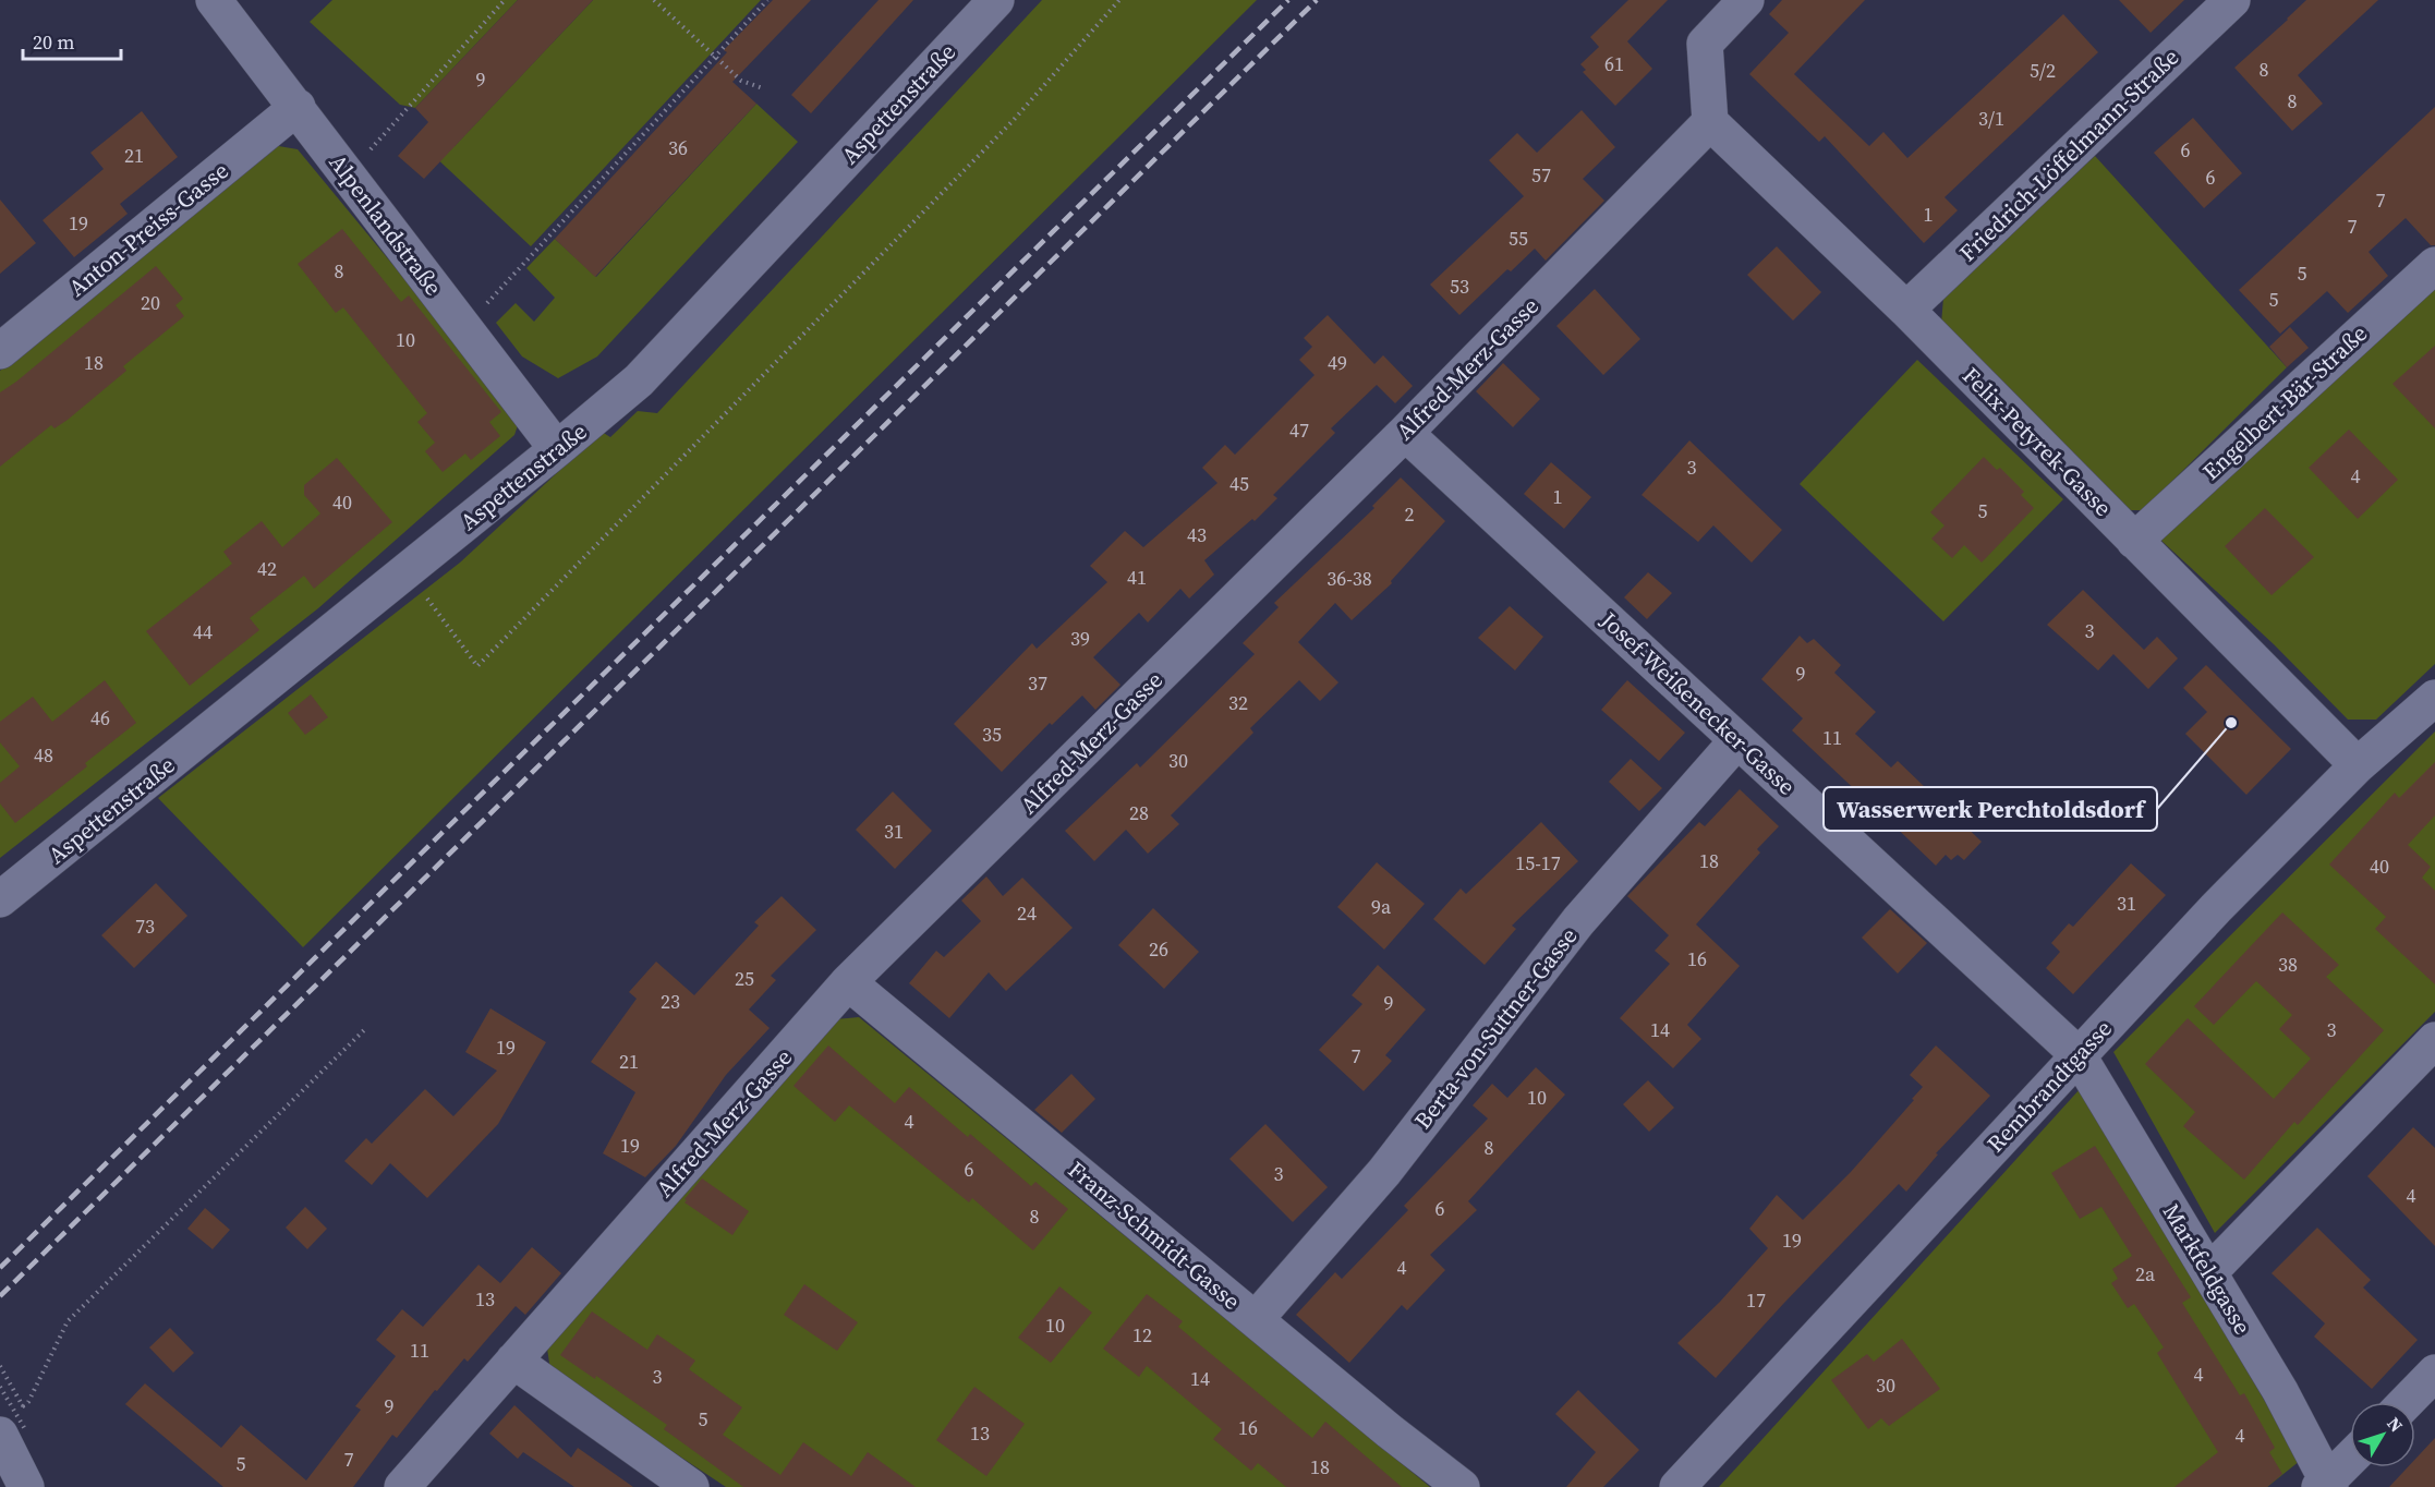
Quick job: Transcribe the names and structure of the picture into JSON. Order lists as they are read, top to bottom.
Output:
{
  "streets": {
    "street": [
      "Aspettenstraße",
      "Friedrich-Löffelmann-Straße",
      "Alpenlandstraße",
      "Anton-Preiss-Gasse",
      "Alfred-Merz-Gasse",
      "Engelbert-Bär-Straße",
      "Felix-Petyrek-Gasse",
      "Josef-Weißenecker-Gasse",
      "Berta-von-Suttner-Gasse",
      "Rembrandtgasse",
      "Franz-Schmidt-Gasse",
      "Markfeldgasse"
    ]
  },
  "crossings": [
    ["Aspettenstraße", "Alpenlandstraße"],
    ["Friedrich-Löffelmann-Straße", "Felix-Petyrek-Gasse"],
    ["Alpenlandstraße", "Anton-Preiss-Gasse"],
    ["Alfred-Merz-Gasse", "Felix-Petyrek-Gasse"],
    ["Alfred-Merz-Gasse", "Josef-Weißenecker-Gasse"],
    ["Alfred-Merz-Gasse", "Franz-Schmidt-Gasse"],
    ["Engelbert-Bär-Straße", "Felix-Petyrek-Gasse"],
    ["Felix-Petyrek-Gasse", "Rembrandtgasse"],
    ["Josef-Weißenecker-Gasse", "Berta-von-Suttner-Gasse"],
    ["Josef-Weißenecker-Gasse", "Rembrandtgasse"],
    ["Josef-Weißenecker-Gasse", "Markfeldgasse"],
    ["Berta-von-Suttner-Gasse", "Franz-Schmidt-Gasse"],
    ["Rembrandtgasse", "Markfeldgasse"]
  ],
  "places": ["Wasserwerk Perchtoldsdorf"],
  "house_numbers": [
    "61",
    "8",
    "5/2",
    "9",
    "8",
    "3/1",
    "36",
    "6",
    "21",
    "57",
    "6",
    "7",
    "1",
    "19",
    "7",
    "55",
    "8",
    "5",
    "53",
    "5",
    "20",
    "10",
    "18",
    "49",
    "47",
    "3",
    "4",
    "45",
    "1",
    "40",
    "5",
    "2",
    "43",
    "42",
    "41",
    "36-38",
    "3",
    "44",
    "39",
    "9",
    "37",
    "32",
    "46",
    "35",
    "11",
    "48",
    "30",
    "28",
    "31",
    "18",
    "15-17",
    "40",
    "31",
    "9a",
    "24",
    "73",
    "26",
    "16",
    "38",
    "25",
    "23",
    "9",
    "14",
    "3",
    "19",
    "7",
    "21",
    "10",
    "4",
    "19",
    "8",
    "6",
    "3",
    "4",
    "6",
    "8",
    "19",
    "4",
    "2a",
    "13",
    "17",
    "10",
    "12",
    "11",
    "4",
    "3",
    "14",
    "30",
    "9",
    "5",
    "16",
    "13",
    "4",
    "7",
    "5",
    "18"
  ],
  "scale_bar": "20 m",
  "north": "top right"
}
